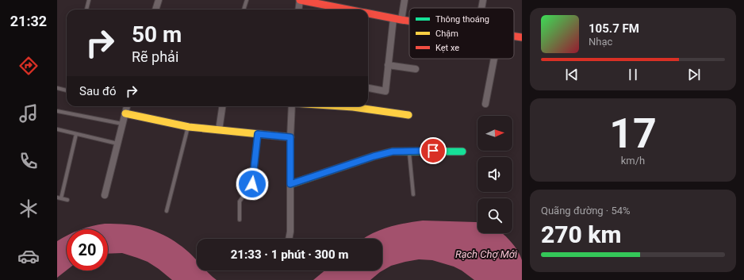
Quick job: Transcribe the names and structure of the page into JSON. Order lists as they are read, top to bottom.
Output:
{
  "water": ["Rạch Chợ Mới"],
  "legend": ["Thông thoáng", "Chậm", "Kẹt xe"],
  "north": "right",
  "page": {
    "tabs": "21:32",
    "turn": ["50 m", "Rẽ phải"],
    "song": ["105.7 FM", "Nhạc"],
    "then": "Sau đó",
    "tile": [
      ["17", "km/h"],
      ["Quãng đường · 54%", "270 km"]
    ],
    "limit": "20",
    "trip": "21:33 · 1 phút · 300 m"
  }
}
